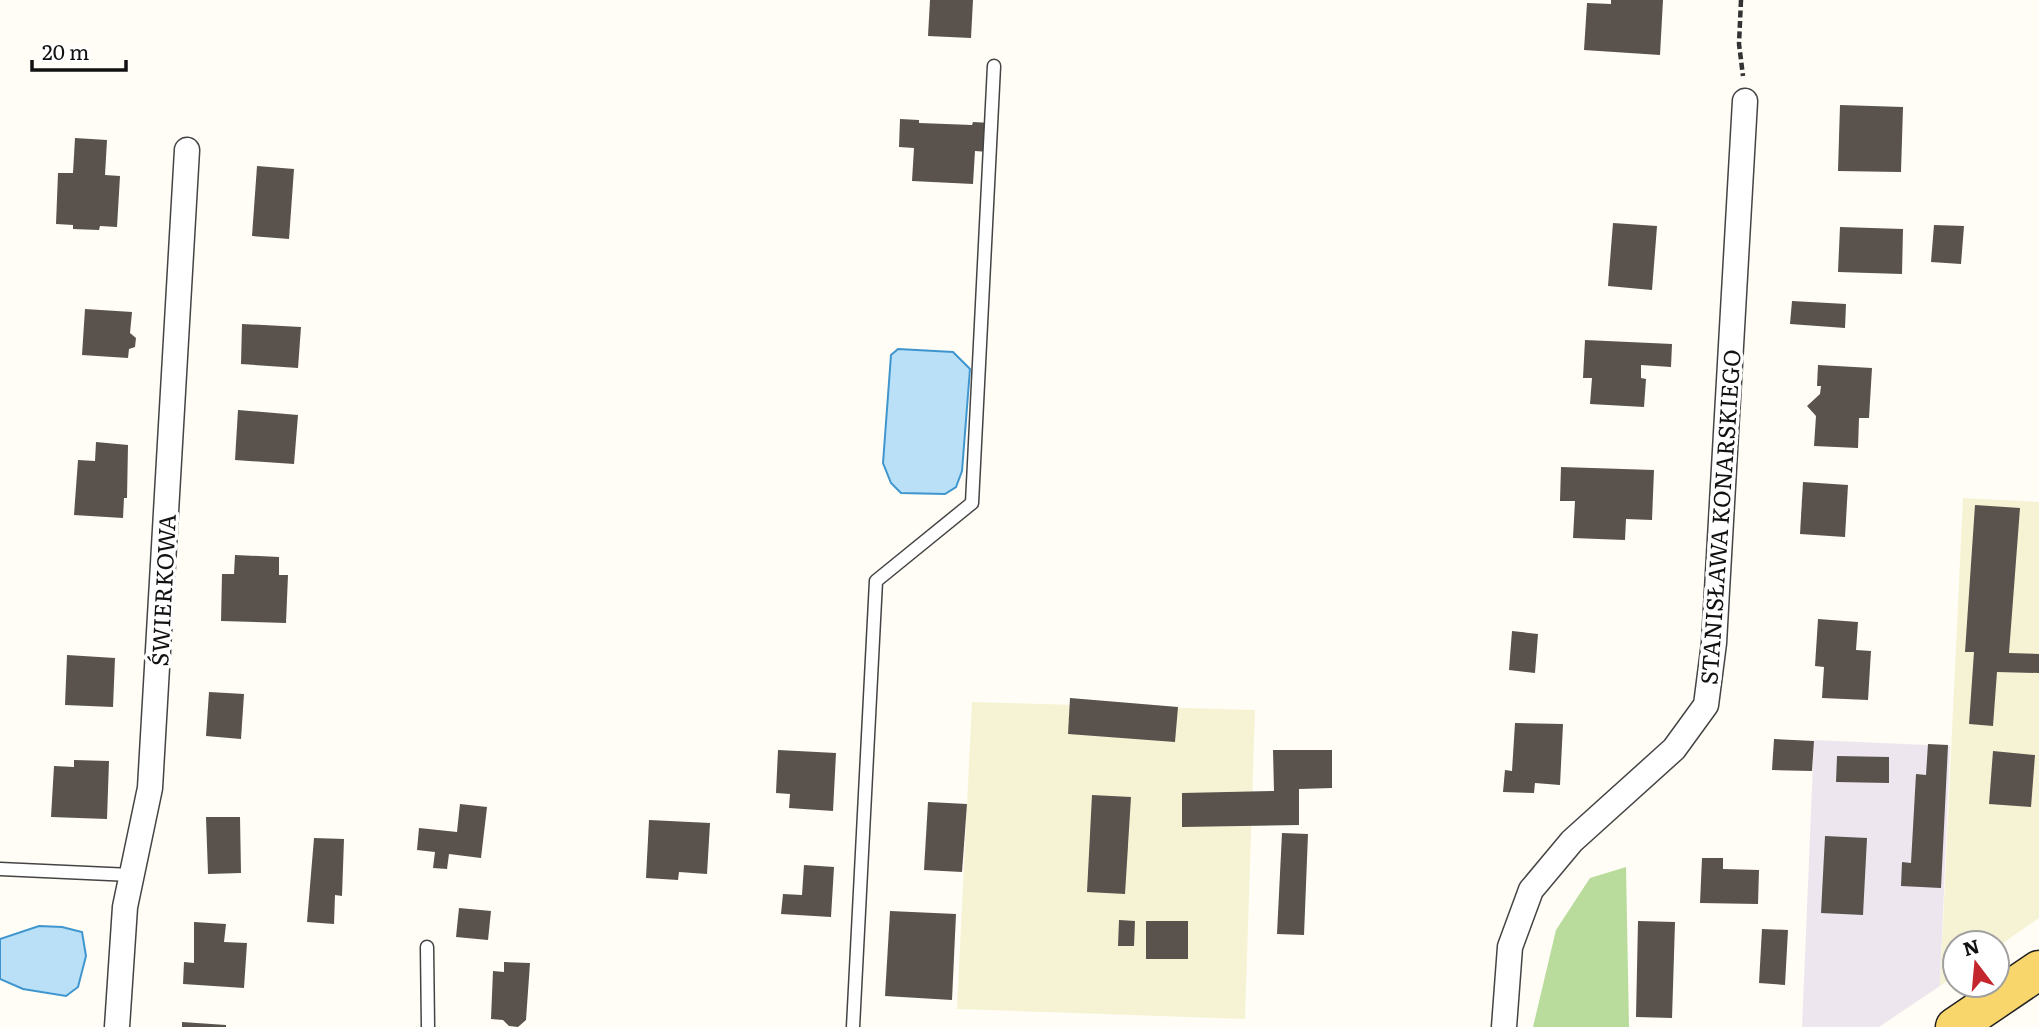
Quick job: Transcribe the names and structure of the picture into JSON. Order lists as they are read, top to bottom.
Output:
{
  "streets": {
    "street": ["STANISŁAWA KONARSKIEGO", "ŚWIERKOWA"]
  },
  "scale_bar": "20 m",
  "north": "top"
}
